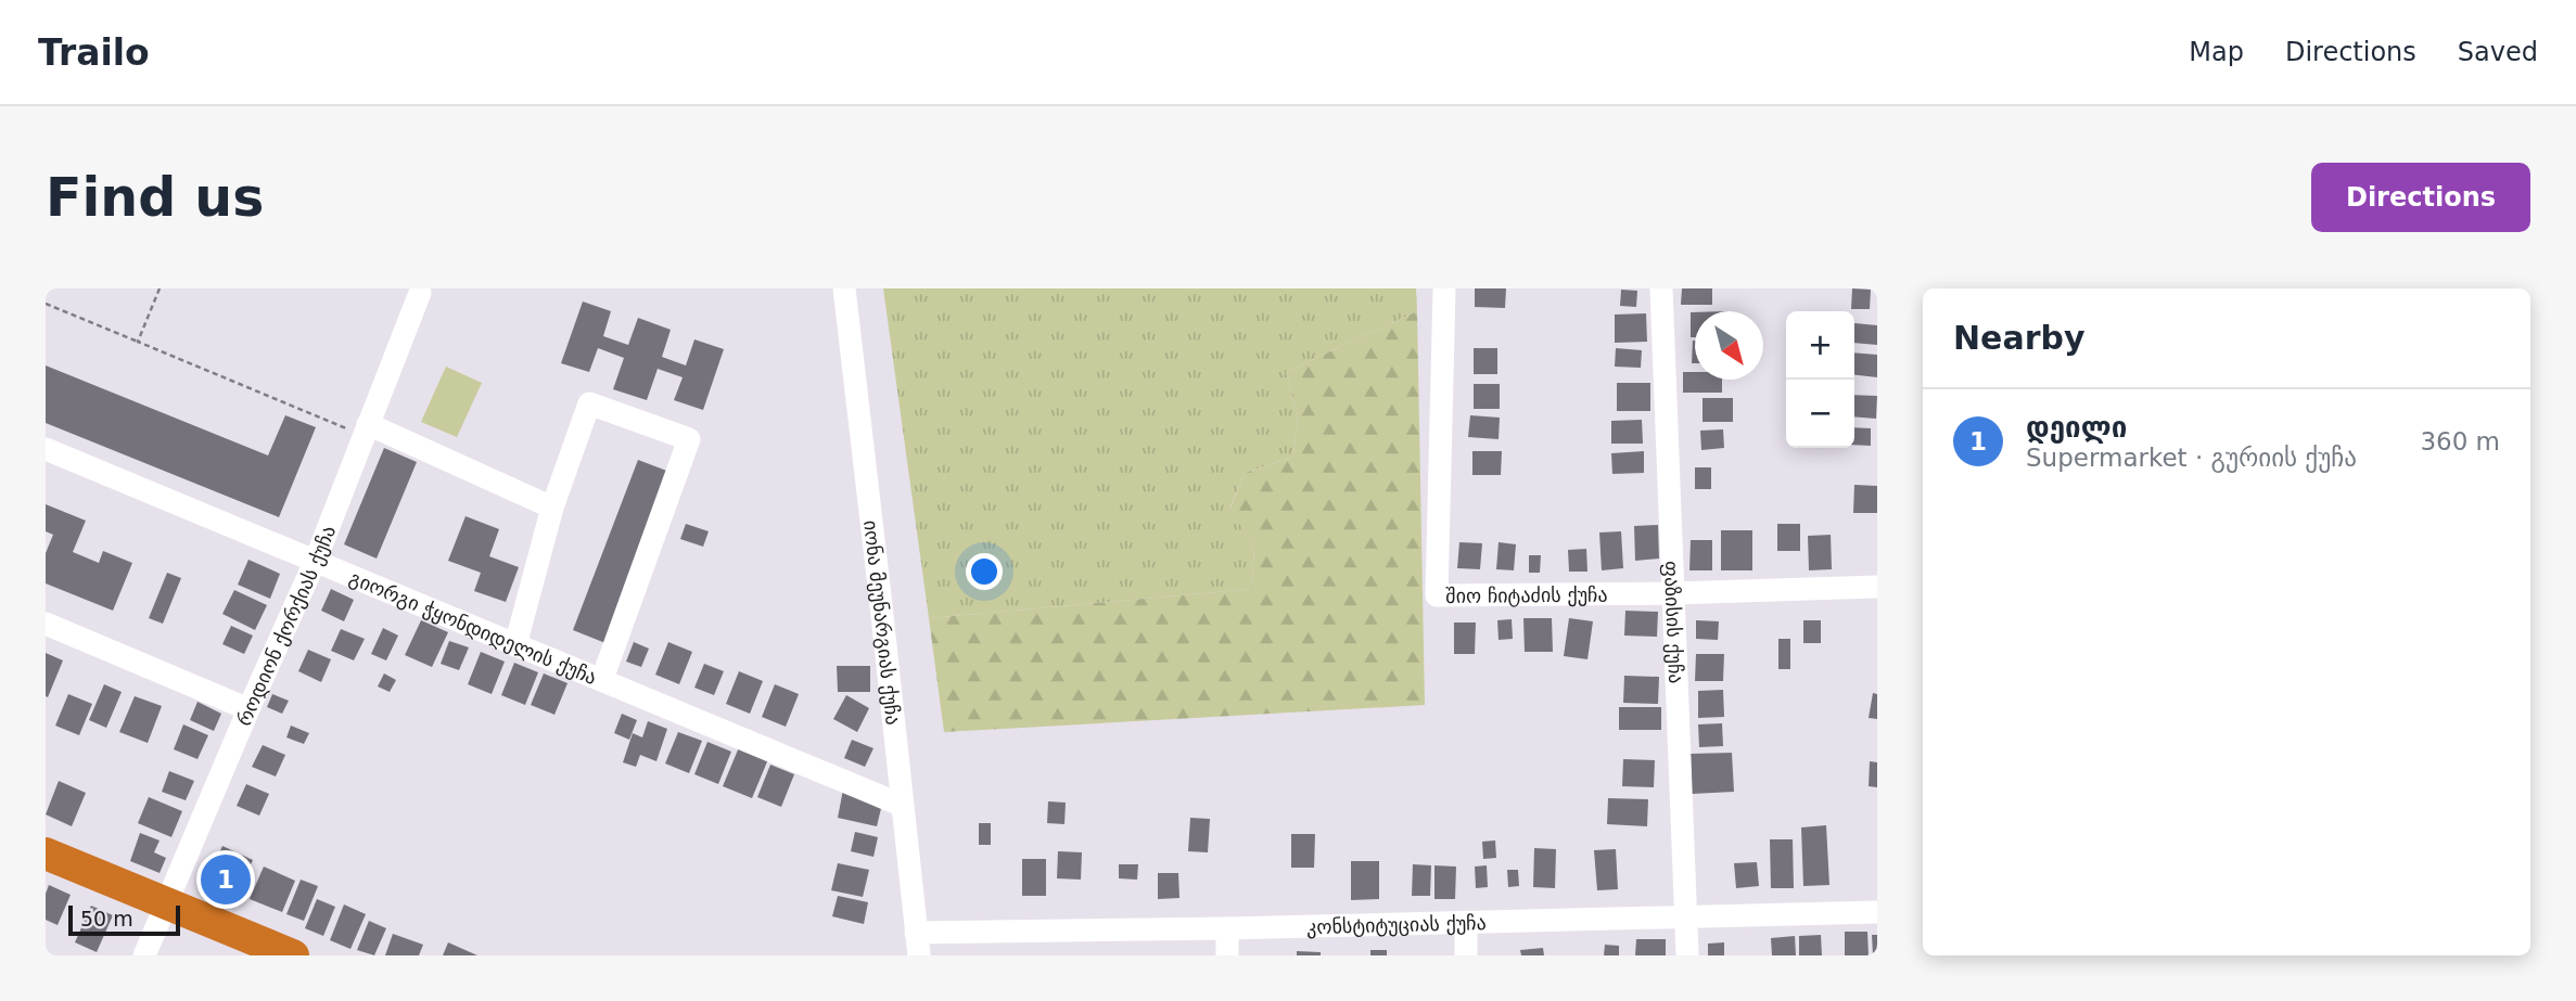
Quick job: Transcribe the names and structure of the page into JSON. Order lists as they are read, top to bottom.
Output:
{
  "streets": {
    "street": [
      "შიო ჩიტაძის ქუჩა",
      "იონა მეუნარგიას ქუჩა",
      "ფაზისის ქუჩა",
      "როდიონ ქორქიას ქუჩა",
      "გიორგი ჭყონდიდელის ქუჩა",
      "კონსტიტუციას ქუჩა"
    ]
  },
  "crossings": [
    ["შიო ჩიტაძის ქუჩა", "ფაზისის ქუჩა"],
    ["იონა მეუნარგიას ქუჩა", "გიორგი ჭყონდიდელის ქუჩა"],
    ["იონა მეუნარგიას ქუჩა", "კონსტიტუციას ქუჩა"],
    ["ფაზისის ქუჩა", "კონსტიტუციას ქუჩა"],
    ["როდიონ ქორქიას ქუჩა", "გიორგი ჭყონდიდელის ქუჩა"]
  ],
  "scale_bar": "50 m",
  "north": "bottom right",
  "page": {
    "header": "Trailo",
    "nav": ["Map", "Directions", "Saved"],
    "buttons": "Directions",
    "title": "Find us",
    "heading": "Nearby",
    "map_buttons": ["+", "−"],
    "list": [
      {
        "mark": "1",
        "name": "დეილი",
        "note": "Supermarket · გურიის ქუჩა",
        "value": "360 m"
      }
    ],
    "pins": "1",
    "scale": "50 m"
  }
}
